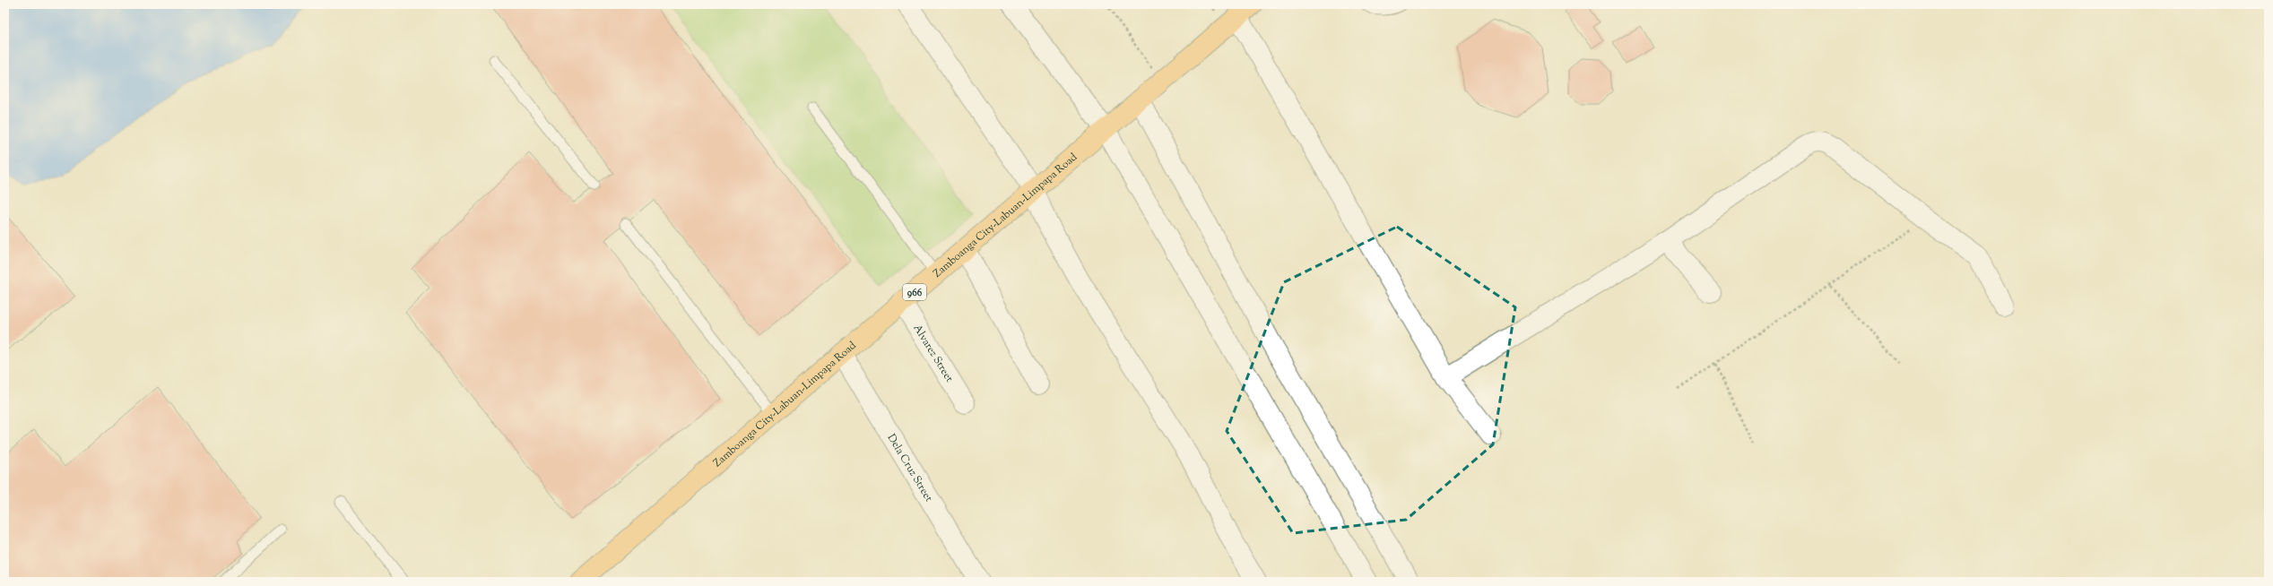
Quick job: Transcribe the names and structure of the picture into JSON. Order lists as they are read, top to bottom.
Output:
{
  "streets": {
    "main road": ["Zamboanga City-Labuan-Limpapa Road", "966"],
    "street": ["Alvarez Street", "Dela Cruz Street"]
  },
  "crossings": [
    ["Zamboanga City-Labuan-Limpapa Road", "Alvarez Street"],
    ["Zamboanga City-Labuan-Limpapa Road", "Dela Cruz Street"]
  ]
}
